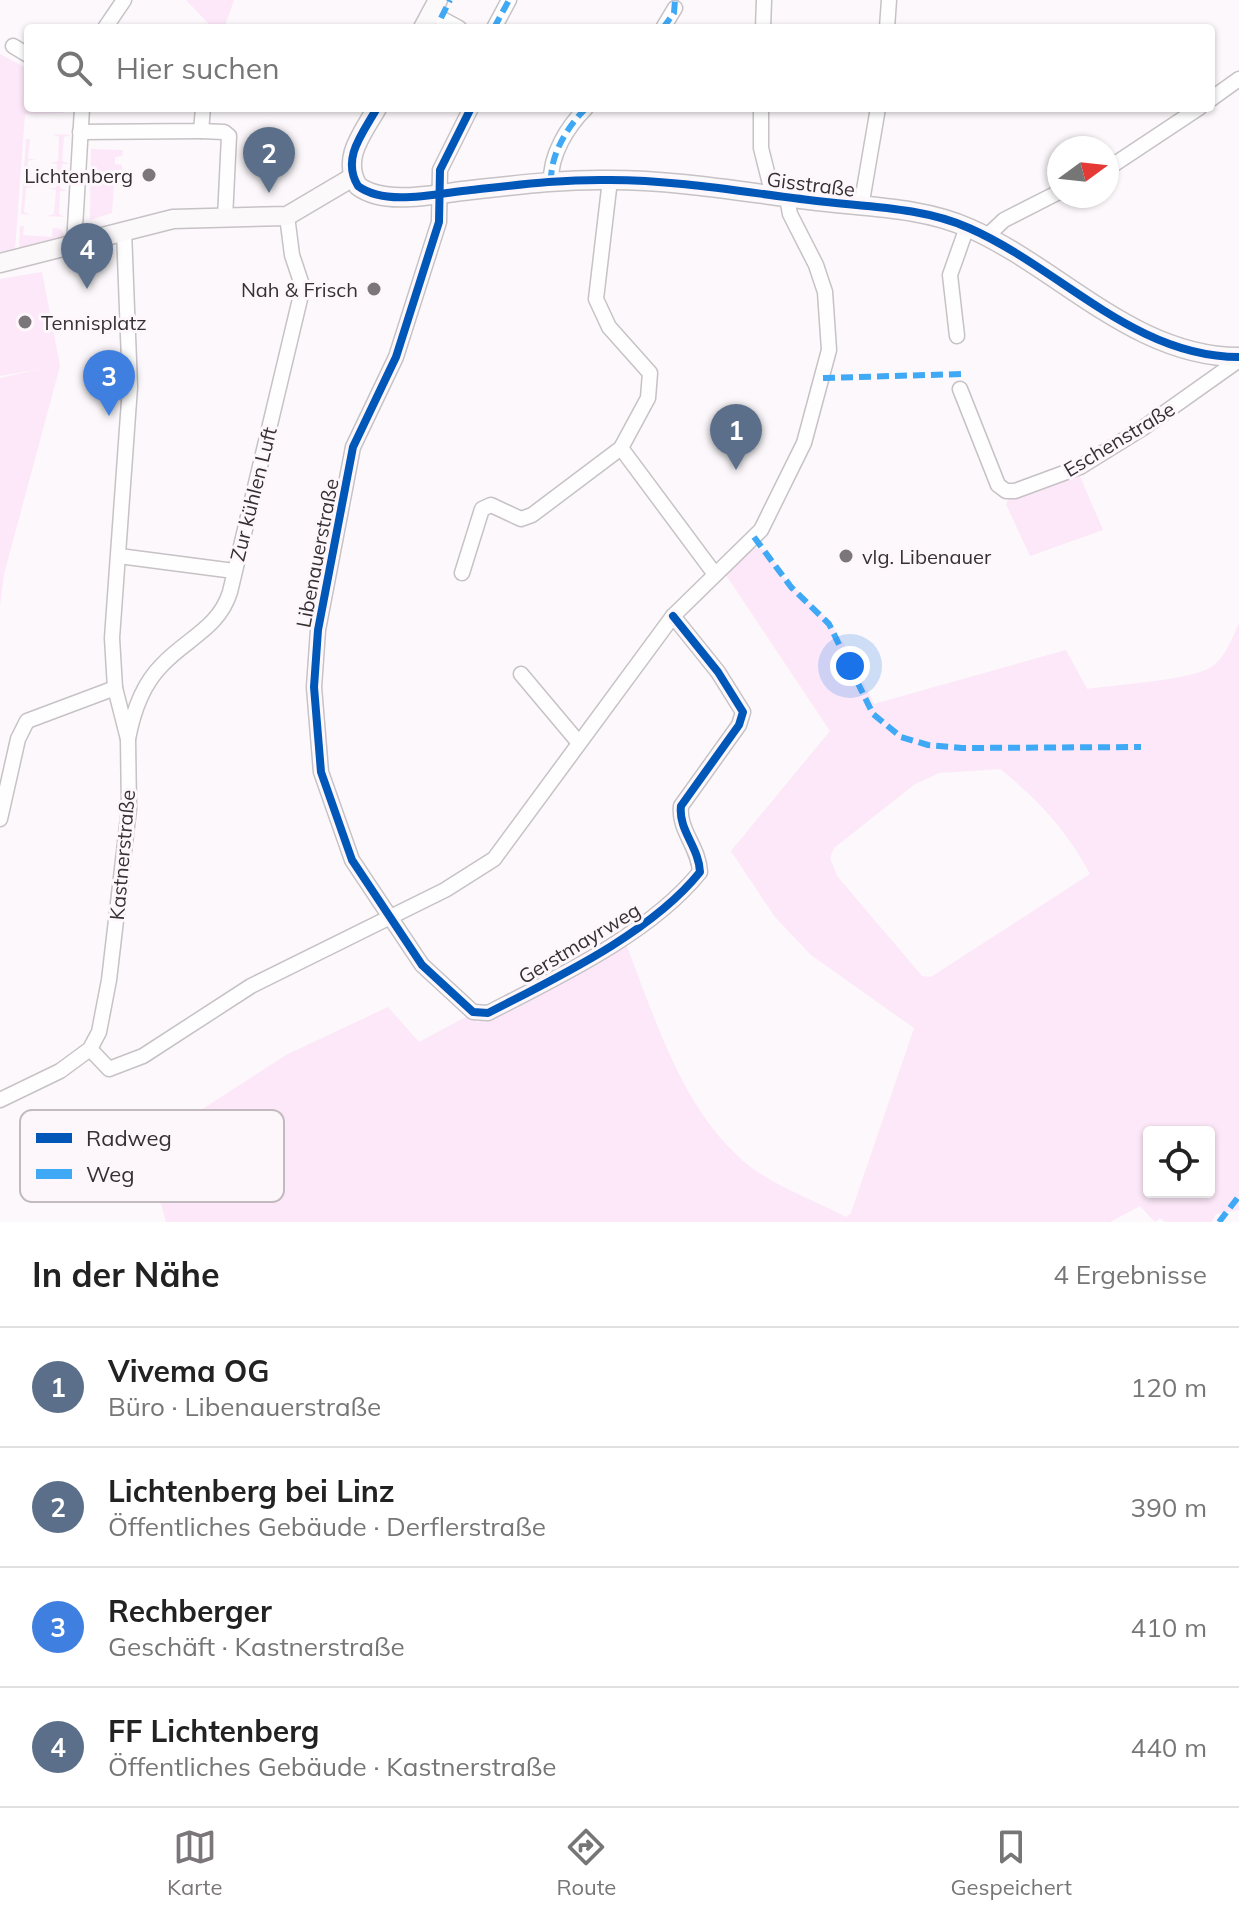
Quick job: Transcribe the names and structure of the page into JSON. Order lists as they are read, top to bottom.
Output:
{
  "streets": {
    "street": [
      "Gisstraße",
      "Eschenstraße",
      "Zur kühlen Luft",
      "Libenauerstraße",
      "Kastnerstraße",
      "Gerstmayrweg"
    ]
  },
  "crossings": [
    ["Gisstraße", "Eschenstraße"],
    ["Gisstraße", "Libenauerstraße"],
    ["Zur kühlen Luft", "Kastnerstraße"],
    ["Libenauerstraße", "Gerstmayrweg"]
  ],
  "places": [
    "Lichtenberg",
    "Nah & Frisch",
    "Tennisplatz",
    "vlg. Libenauer"
  ],
  "legend": ["Radweg", "Weg"],
  "north": "right",
  "page": {
    "search": "Hier suchen",
    "pins": [
      "2",
      "4",
      "3",
      "1"
    ],
    "heading": ["In der Nähe", "4 Ergebnisse"],
    "list": [
      {
        "mark": "1",
        "name": "Vivema OG",
        "note": "Büro · Libenauerstraße",
        "value": "120 m"
      },
      {
        "mark": "2",
        "name": "Lichtenberg bei Linz",
        "note": "Öffentliches Gebäude · Derflerstraße",
        "value": "390 m"
      },
      {
        "mark": "3",
        "name": "Rechberger",
        "note": "Geschäft · Kastnerstraße",
        "value": "410 m"
      },
      {
        "mark": "4",
        "name": "FF Lichtenberg",
        "note": "Öffentliches Gebäude · Kastnerstraße",
        "value": "440 m"
      }
    ],
    "nav": ["Karte", "Route", "Gespeichert"]
  }
}
